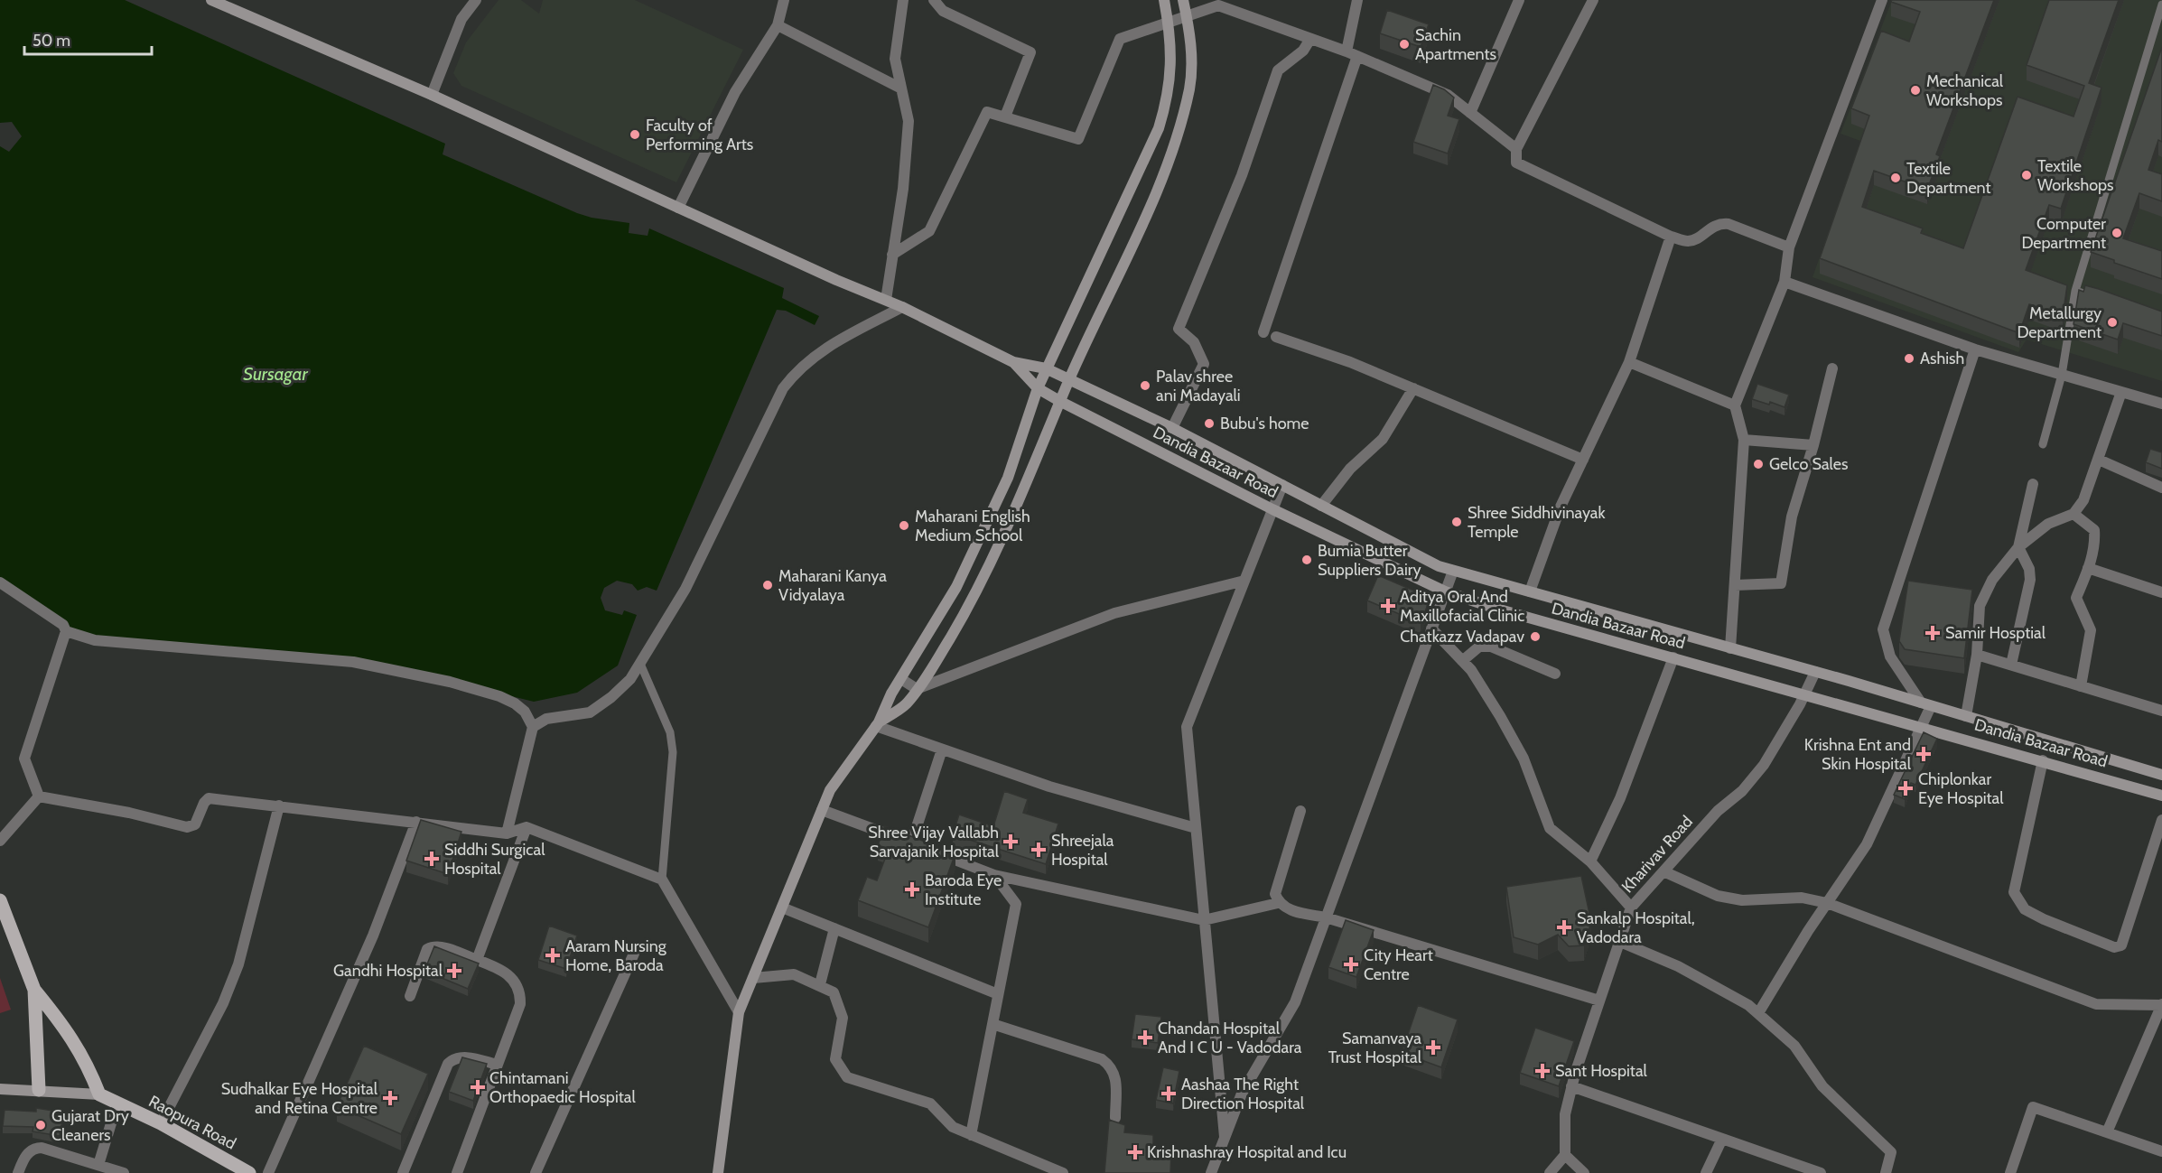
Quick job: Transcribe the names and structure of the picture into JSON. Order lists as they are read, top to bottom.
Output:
{
  "streets": {
    "main road": ["Raopura Road"],
    "street": ["Dandia Bazaar Road", "Kharivav Road"]
  },
  "crossings": [
    ["Dandia Bazaar Road", "Kharivav Road"]
  ],
  "water": ["Sursagar"],
  "places": {
    "other": [
      "Sachin Apartments",
      "Mechanical Workshops",
      "Faculty of Performing Arts",
      "Textile Workshops",
      "Textile Department",
      "Computer Department",
      "Metallurgy Department",
      "Ashish",
      "Palav shree ani Madayali",
      "Bubu's home",
      "Gelco Sales",
      "Shree Siddhivinayak Temple",
      "Maharani English Medium School",
      "Bumia Butter Suppliers Dairy",
      "Maharani Kanya Vidyalaya",
      "Chatkazz Vadapav",
      "Gujarat Dry Cleaners"
    ],
    "health": [
      "Aditya Oral And Maxillofacial Clinic",
      "Samir Hosptial",
      "Krishna Ent and Skin Hospital",
      "Chiplonkar Eye Hospital",
      "Shree Vijay Vallabh Sarvajanik Hospital",
      "Shreejala Hospital",
      "Siddhi Surgical Hospital",
      "Baroda Eye Institute",
      "Sankalp Hospital, Vadodara",
      "Aaram Nursing Home, Baroda",
      "City Heart Centre",
      "Gandhi Hospital",
      "Chandan Hospital And I C U - Vadodara",
      "Samanvaya Trust Hospital",
      "Sant Hospital",
      "Chintamani Orthopaedic Hospital",
      "Aashaa The Right Direction Hospital",
      "Sudhalkar Eye Hospital and Retina Centre",
      "Krishnashray Hospital and Icu"
    ]
  },
  "scale_bar": "50 m"
}
